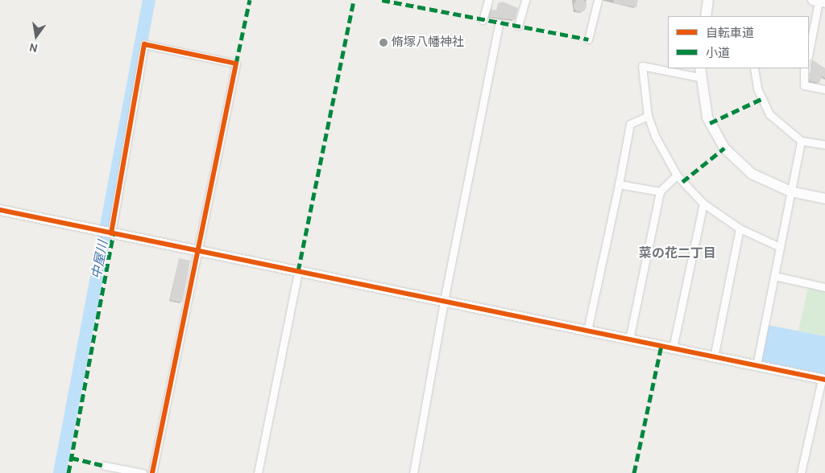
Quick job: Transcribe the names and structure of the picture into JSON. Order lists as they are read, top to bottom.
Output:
{
  "districts": ["菜の花二丁目"],
  "water": ["中屋川"],
  "places": ["脩塚八幡神社"],
  "legend": ["自転車道", "小道"],
  "north": "bottom"
}
